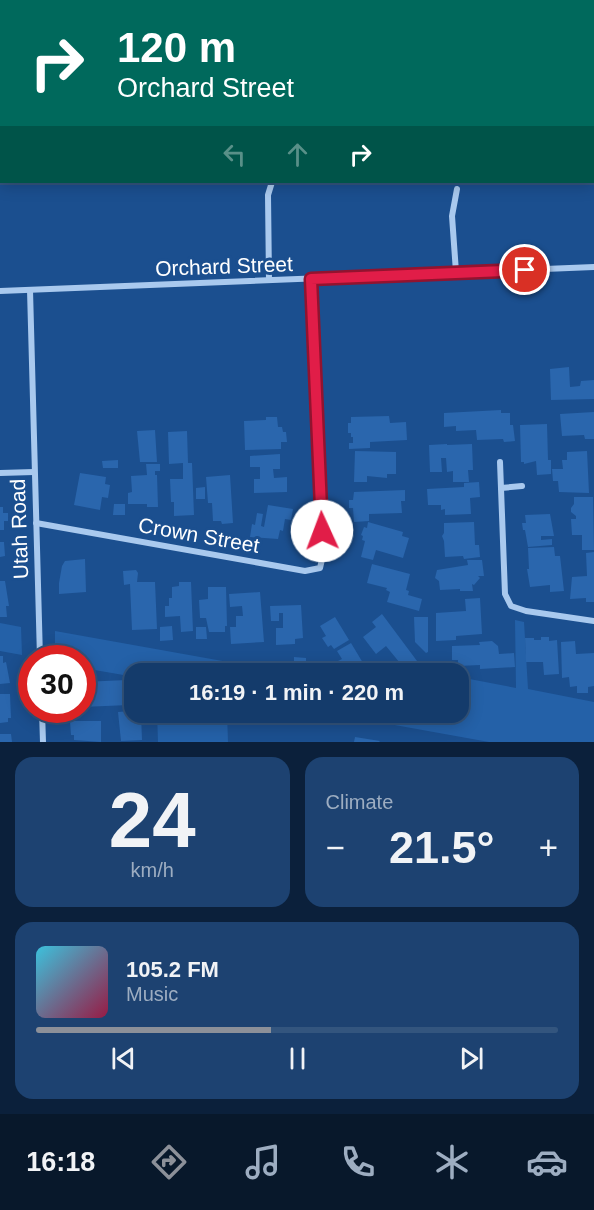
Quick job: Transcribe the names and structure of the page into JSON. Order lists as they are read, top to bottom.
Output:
{
  "streets": {
    "street": ["Orchard Street", "Utah Road", "Crown Street"]
  },
  "crossings": [
    ["Orchard Street", "Utah Road"],
    ["Orchard Street", "Crown Street"],
    ["Utah Road", "Crown Street"]
  ],
  "page": {
    "turn": ["120 m", "Orchard Street"],
    "limit": "30",
    "trip": "16:19 · 1 min · 220 m",
    "tile": [
      ["24", "km/h"],
      "Climate"
    ],
    "heat": ["−", "21.5°", "+"],
    "song": ["105.2 FM", "Music"],
    "tabs": "16:18"
  }
}
